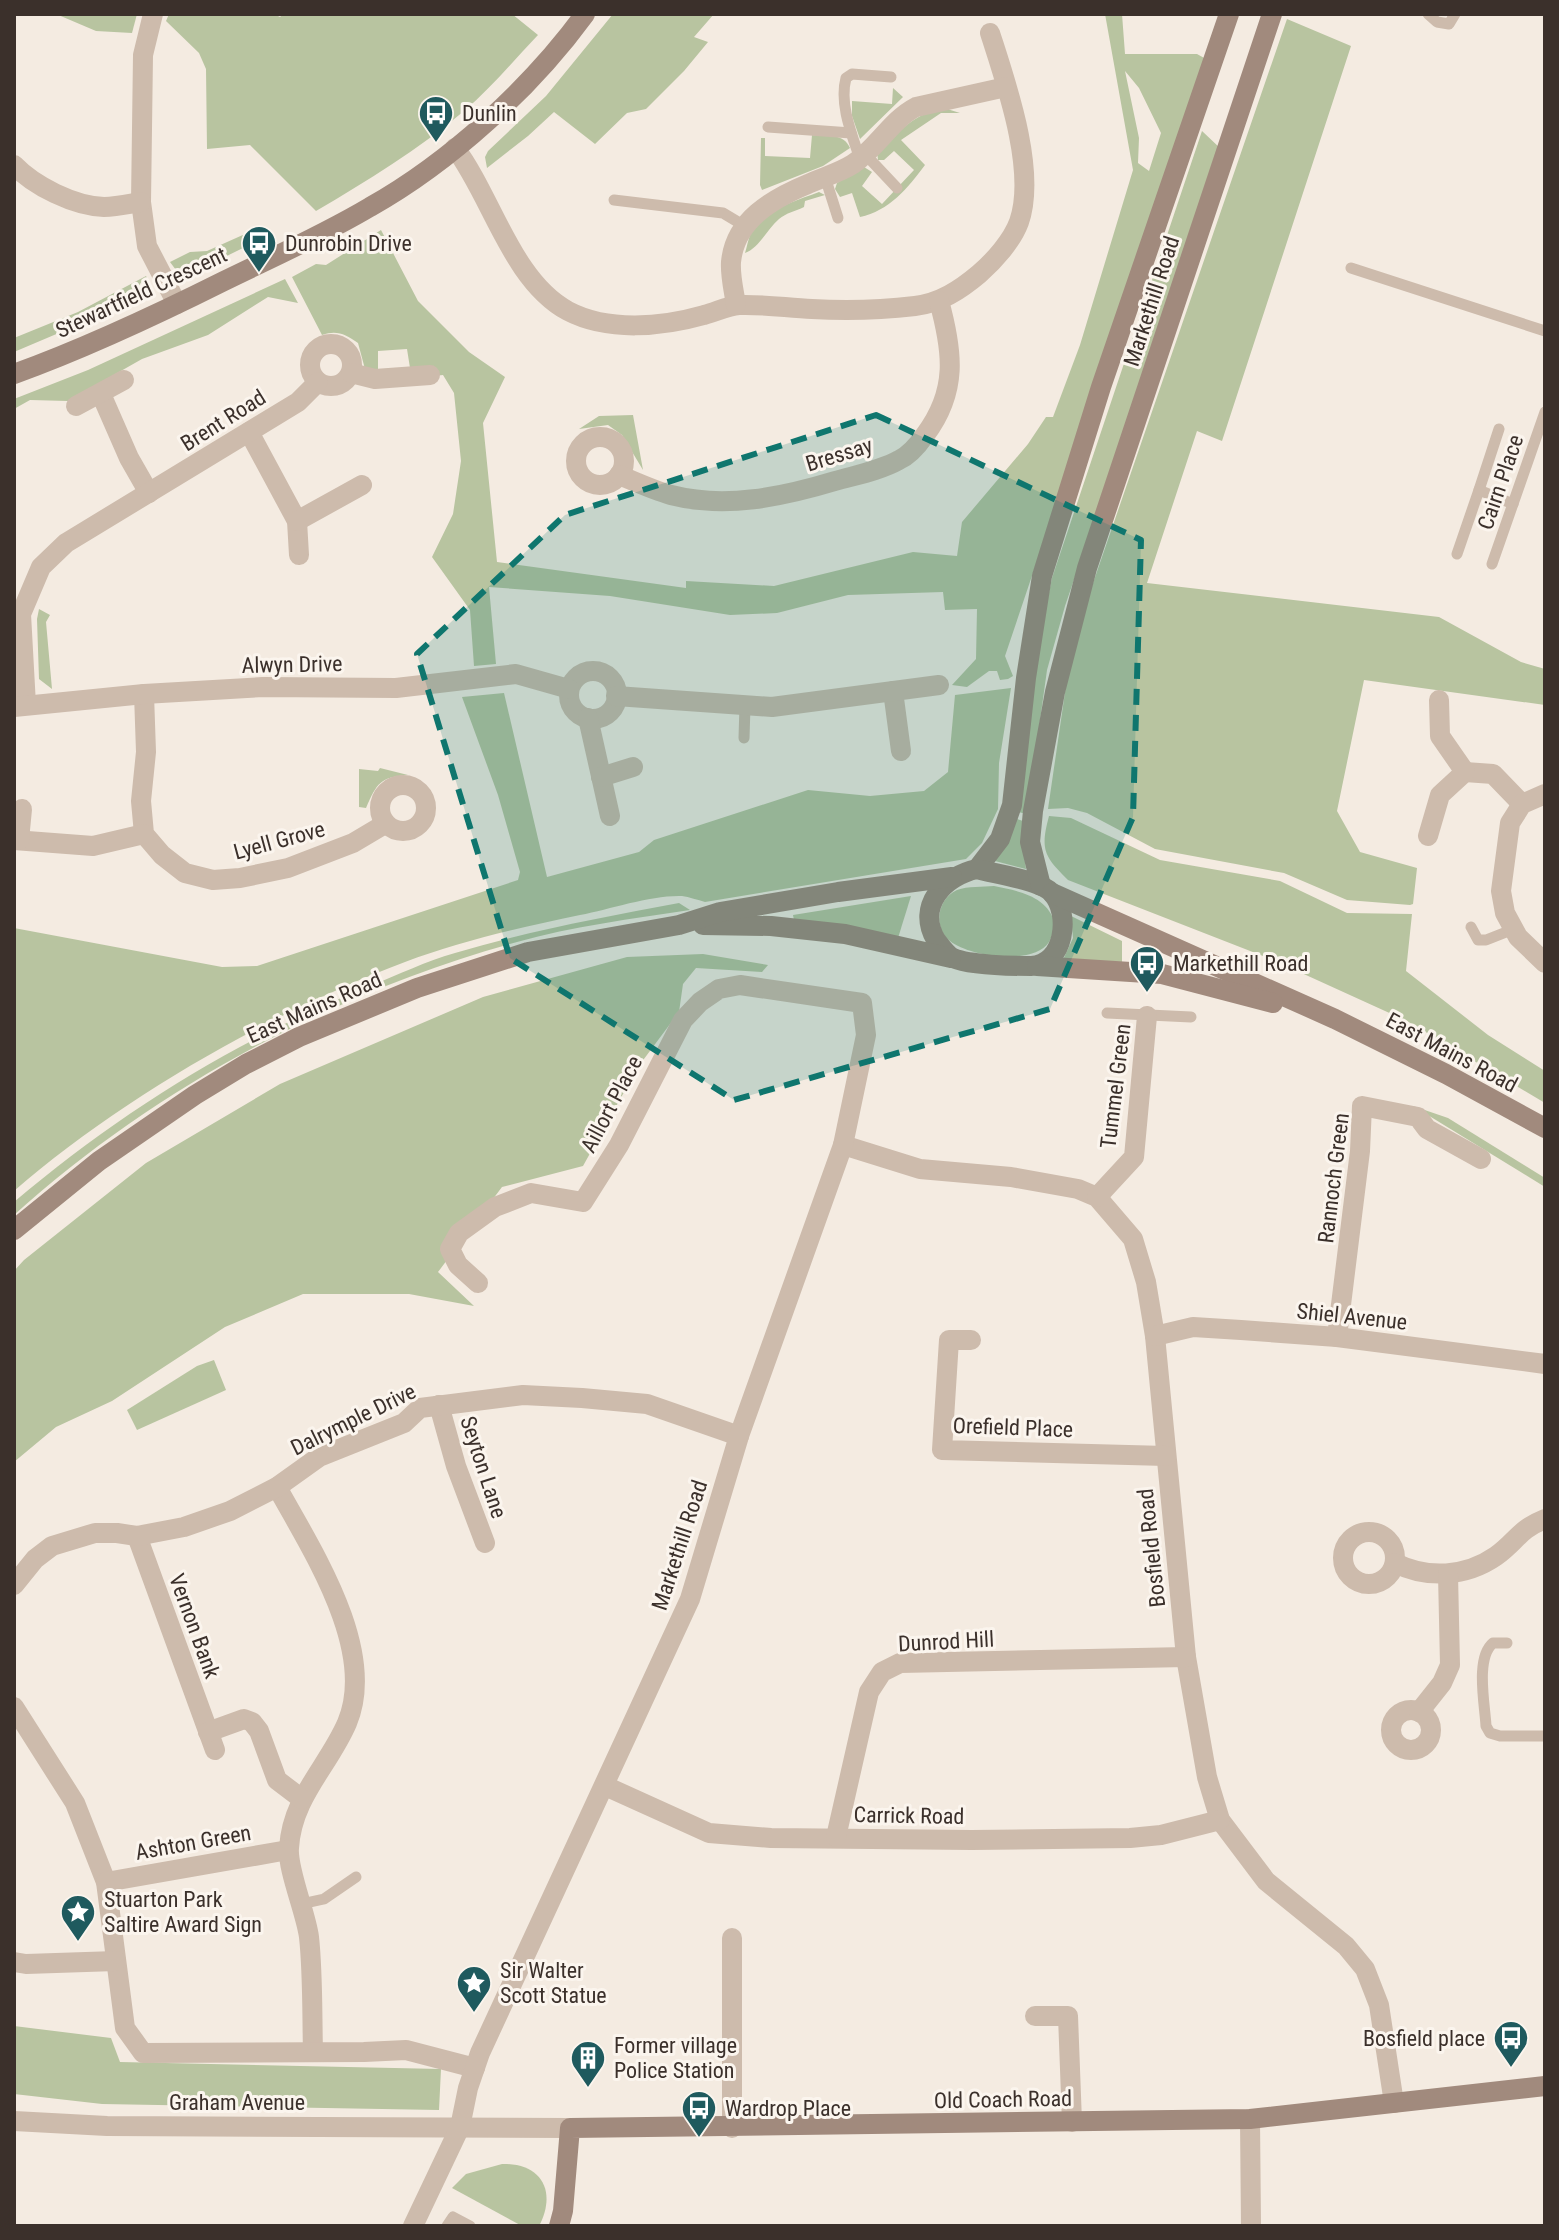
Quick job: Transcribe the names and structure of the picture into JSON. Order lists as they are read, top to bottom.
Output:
{
  "streets": {
    "street": [
      "Stewartfield Crescent",
      "Markethill Road",
      "Brent Road",
      "Bressay",
      "Alwyn Drive",
      "Lyell Grove",
      "East Mains Road",
      "Tummel Green",
      "Aillort Place",
      "Rannoch Green",
      "Shiel Avenue",
      "Dalrymple Drive",
      "Orefield Place",
      "Seyton Lane",
      "Bosfield Road",
      "Vernon Bank",
      "Dunrod Hill",
      "Carrick Road",
      "Ashton Green",
      "Old Coach Road",
      "Graham Avenue"
    ],
    "lane": ["Cairn Place"]
  },
  "crossings": [
    ["Markethill Road", "East Mains Road"],
    ["Markethill Road", "Aillort Place"],
    ["Markethill Road", "Dalrymple Drive"],
    ["Markethill Road", "Carrick Road"],
    ["Markethill Road", "Old Coach Road"],
    ["Markethill Road", "Graham Avenue"],
    ["Brent Road", "Alwyn Drive"],
    ["Tummel Green", "Bosfield Road"],
    ["Rannoch Green", "Shiel Avenue"],
    ["Shiel Avenue", "Bosfield Road"],
    ["Dalrymple Drive", "Seyton Lane"],
    ["Dalrymple Drive", "Vernon Bank"],
    ["Orefield Place", "Bosfield Road"],
    ["Bosfield Road", "Dunrod Hill"],
    ["Bosfield Road", "Carrick Road"],
    ["Bosfield Road", "Old Coach Road"],
    ["Dunrod Hill", "Carrick Road"],
    ["Old Coach Road", "Graham Avenue"]
  ],
  "places": {
    "bus stop": [
      "Dunlin",
      "Dunrobin Drive",
      "Markethill Road",
      "Bosfield place",
      "Wardrop Place"
    ],
    "place": ["Stuarton Park Saltire Award Sign", "Sir Walter Scott Statue"],
    "building": ["Former village Police Station"]
  }
}
